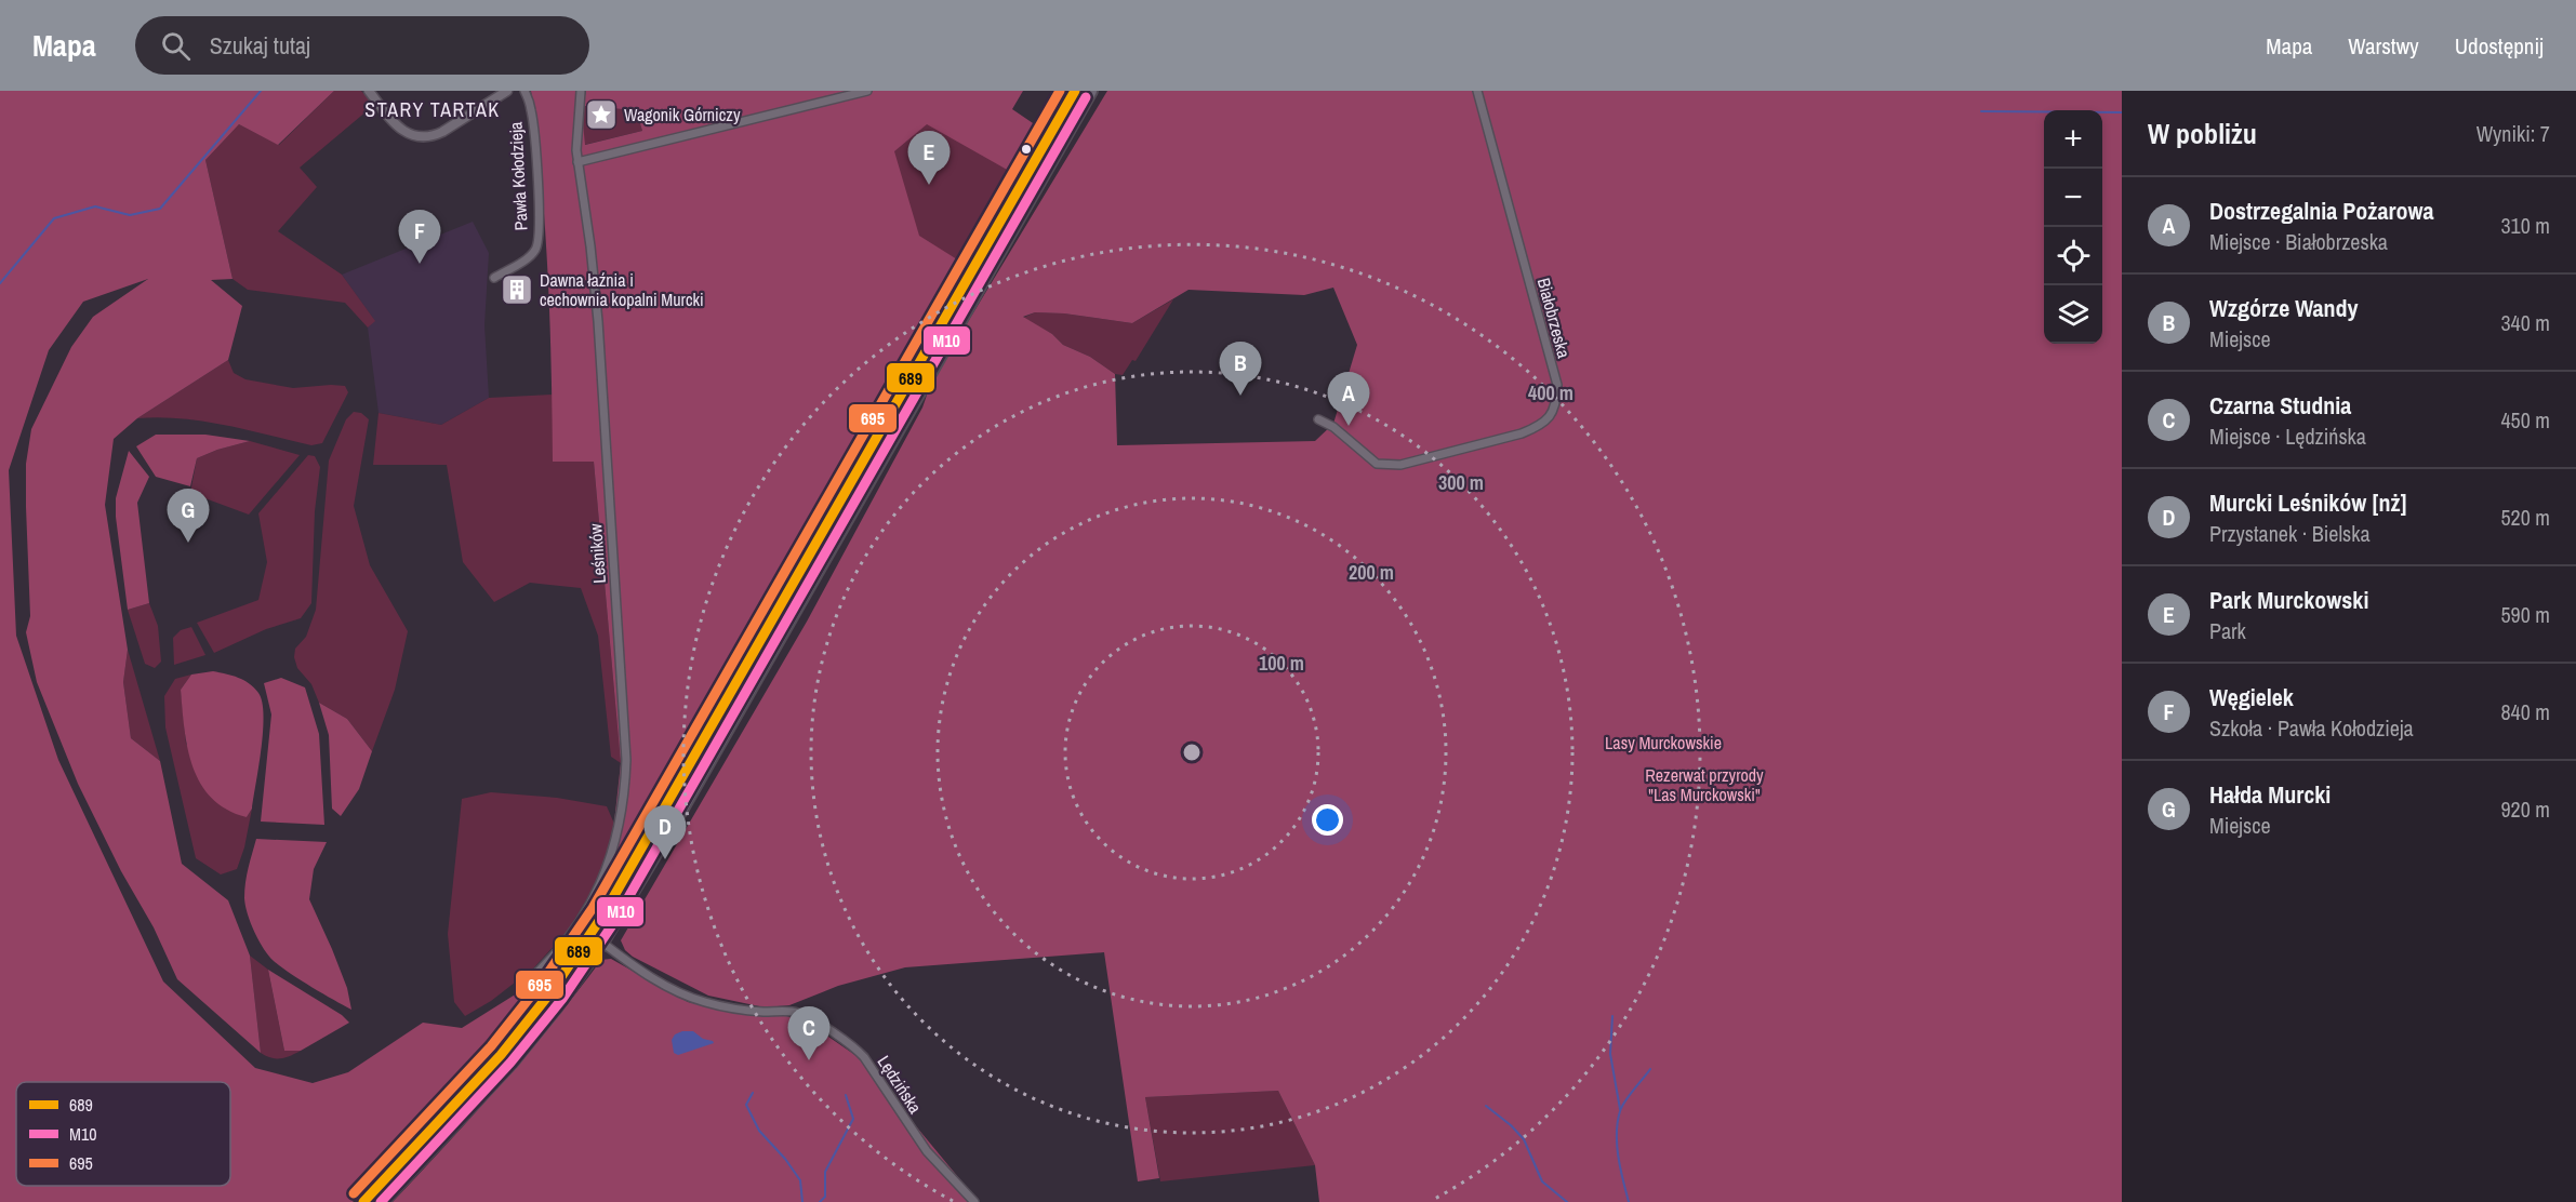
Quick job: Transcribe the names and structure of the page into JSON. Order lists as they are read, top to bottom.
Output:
{
  "streets": {
    "street": [
      "Pawła Kołodzieja",
      "Białobrzeska",
      "Leśników",
      "Lędzińska"
    ]
  },
  "districts": ["STARY TARTAK"],
  "parks": ["Lasy Murckowskie", "Rezerwat przyrody \"Las Murckowski\""],
  "places": {
    "place": ["Wagonik Górniczy"],
    "building": ["Dawna łaźnia i cechownia kopalni Murcki"]
  },
  "lines": ["transit line 689", "transit line 695", "transit line M10"],
  "legend": ["689", "M10", "695"],
  "page": {
    "header": "Mapa",
    "search": "Szukaj tutaj",
    "nav": ["Mapa", "Warstwy", "Udostępnij"],
    "heading": ["W pobliżu", "Wyniki: 7"],
    "map_buttons": ["+", "−"],
    "pins": [
      "E",
      "F",
      "B",
      "A",
      "G",
      "D",
      "C"
    ],
    "list": [
      {
        "mark": "A",
        "name": "Dostrzegalnia Pożarowa",
        "note": "Miejsce · Białobrzeska",
        "value": "310 m"
      },
      {
        "mark": "B",
        "name": "Wzgórze Wandy",
        "note": "Miejsce",
        "value": "340 m"
      },
      {
        "mark": "C",
        "name": "Czarna Studnia",
        "note": "Miejsce · Lędzińska",
        "value": "450 m"
      },
      {
        "mark": "D",
        "name": "Murcki Leśników [nż]",
        "note": "Przystanek · Bielska",
        "value": "520 m"
      },
      {
        "mark": "E",
        "name": "Park Murckowski",
        "note": "Park",
        "value": "590 m"
      },
      {
        "mark": "F",
        "name": "Węgielek",
        "note": "Szkoła · Pawła Kołodzieja",
        "value": "840 m"
      },
      {
        "mark": "G",
        "name": "Hałda Murcki",
        "note": "Miejsce",
        "value": "920 m"
      }
    ]
  },
  "rings": [
    "400 m",
    "300 m",
    "200 m",
    "100 m"
  ]
}
